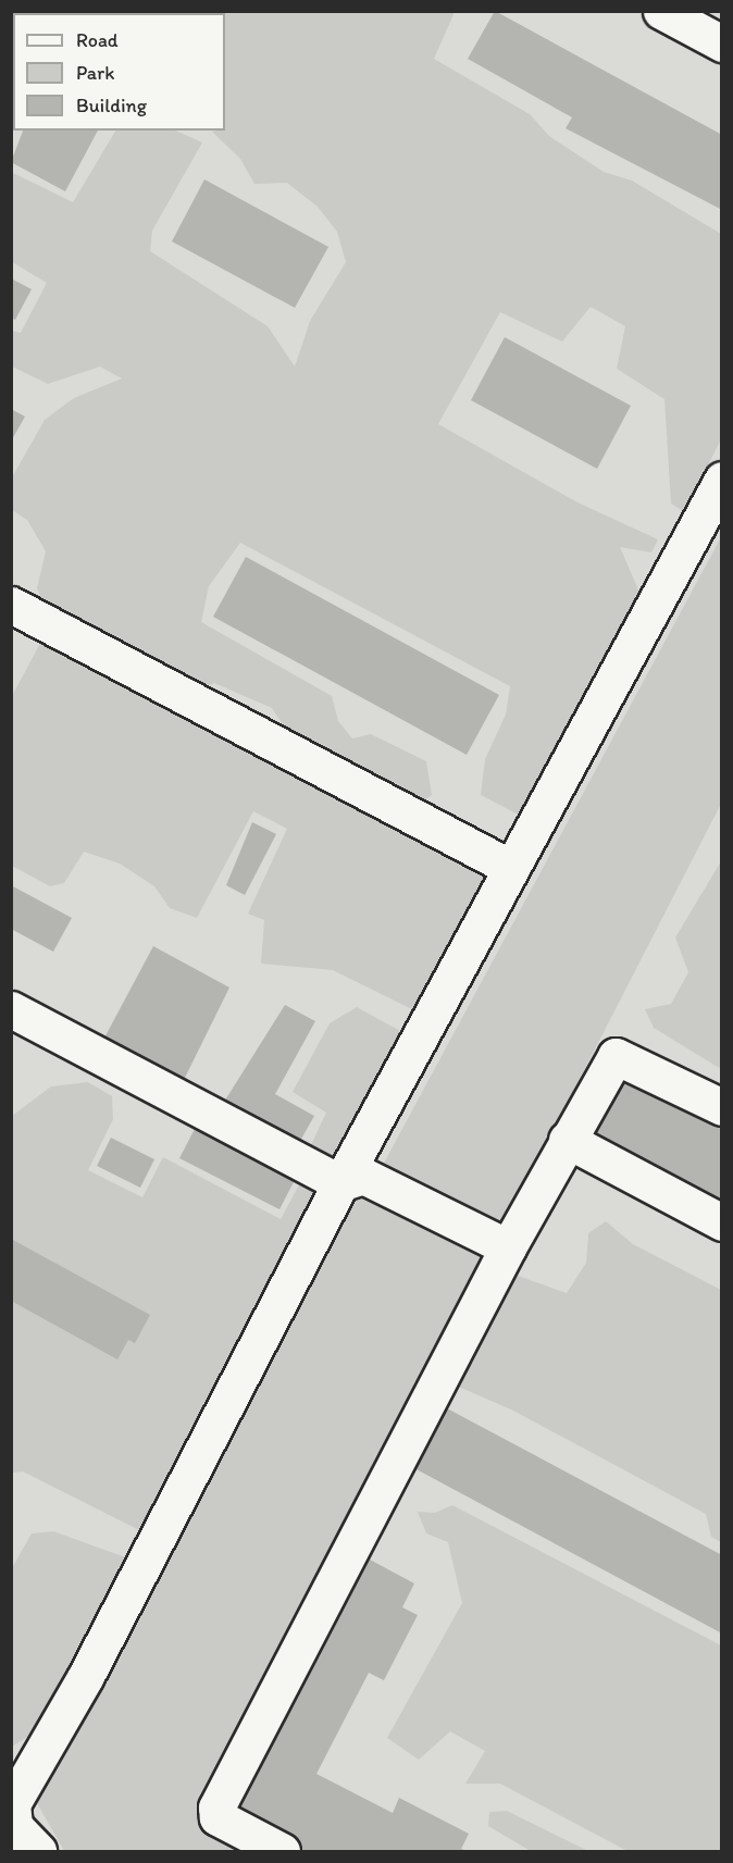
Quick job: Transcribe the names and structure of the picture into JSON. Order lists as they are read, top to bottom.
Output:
{
  "legend": ["Road", "Park", "Building"]
}
